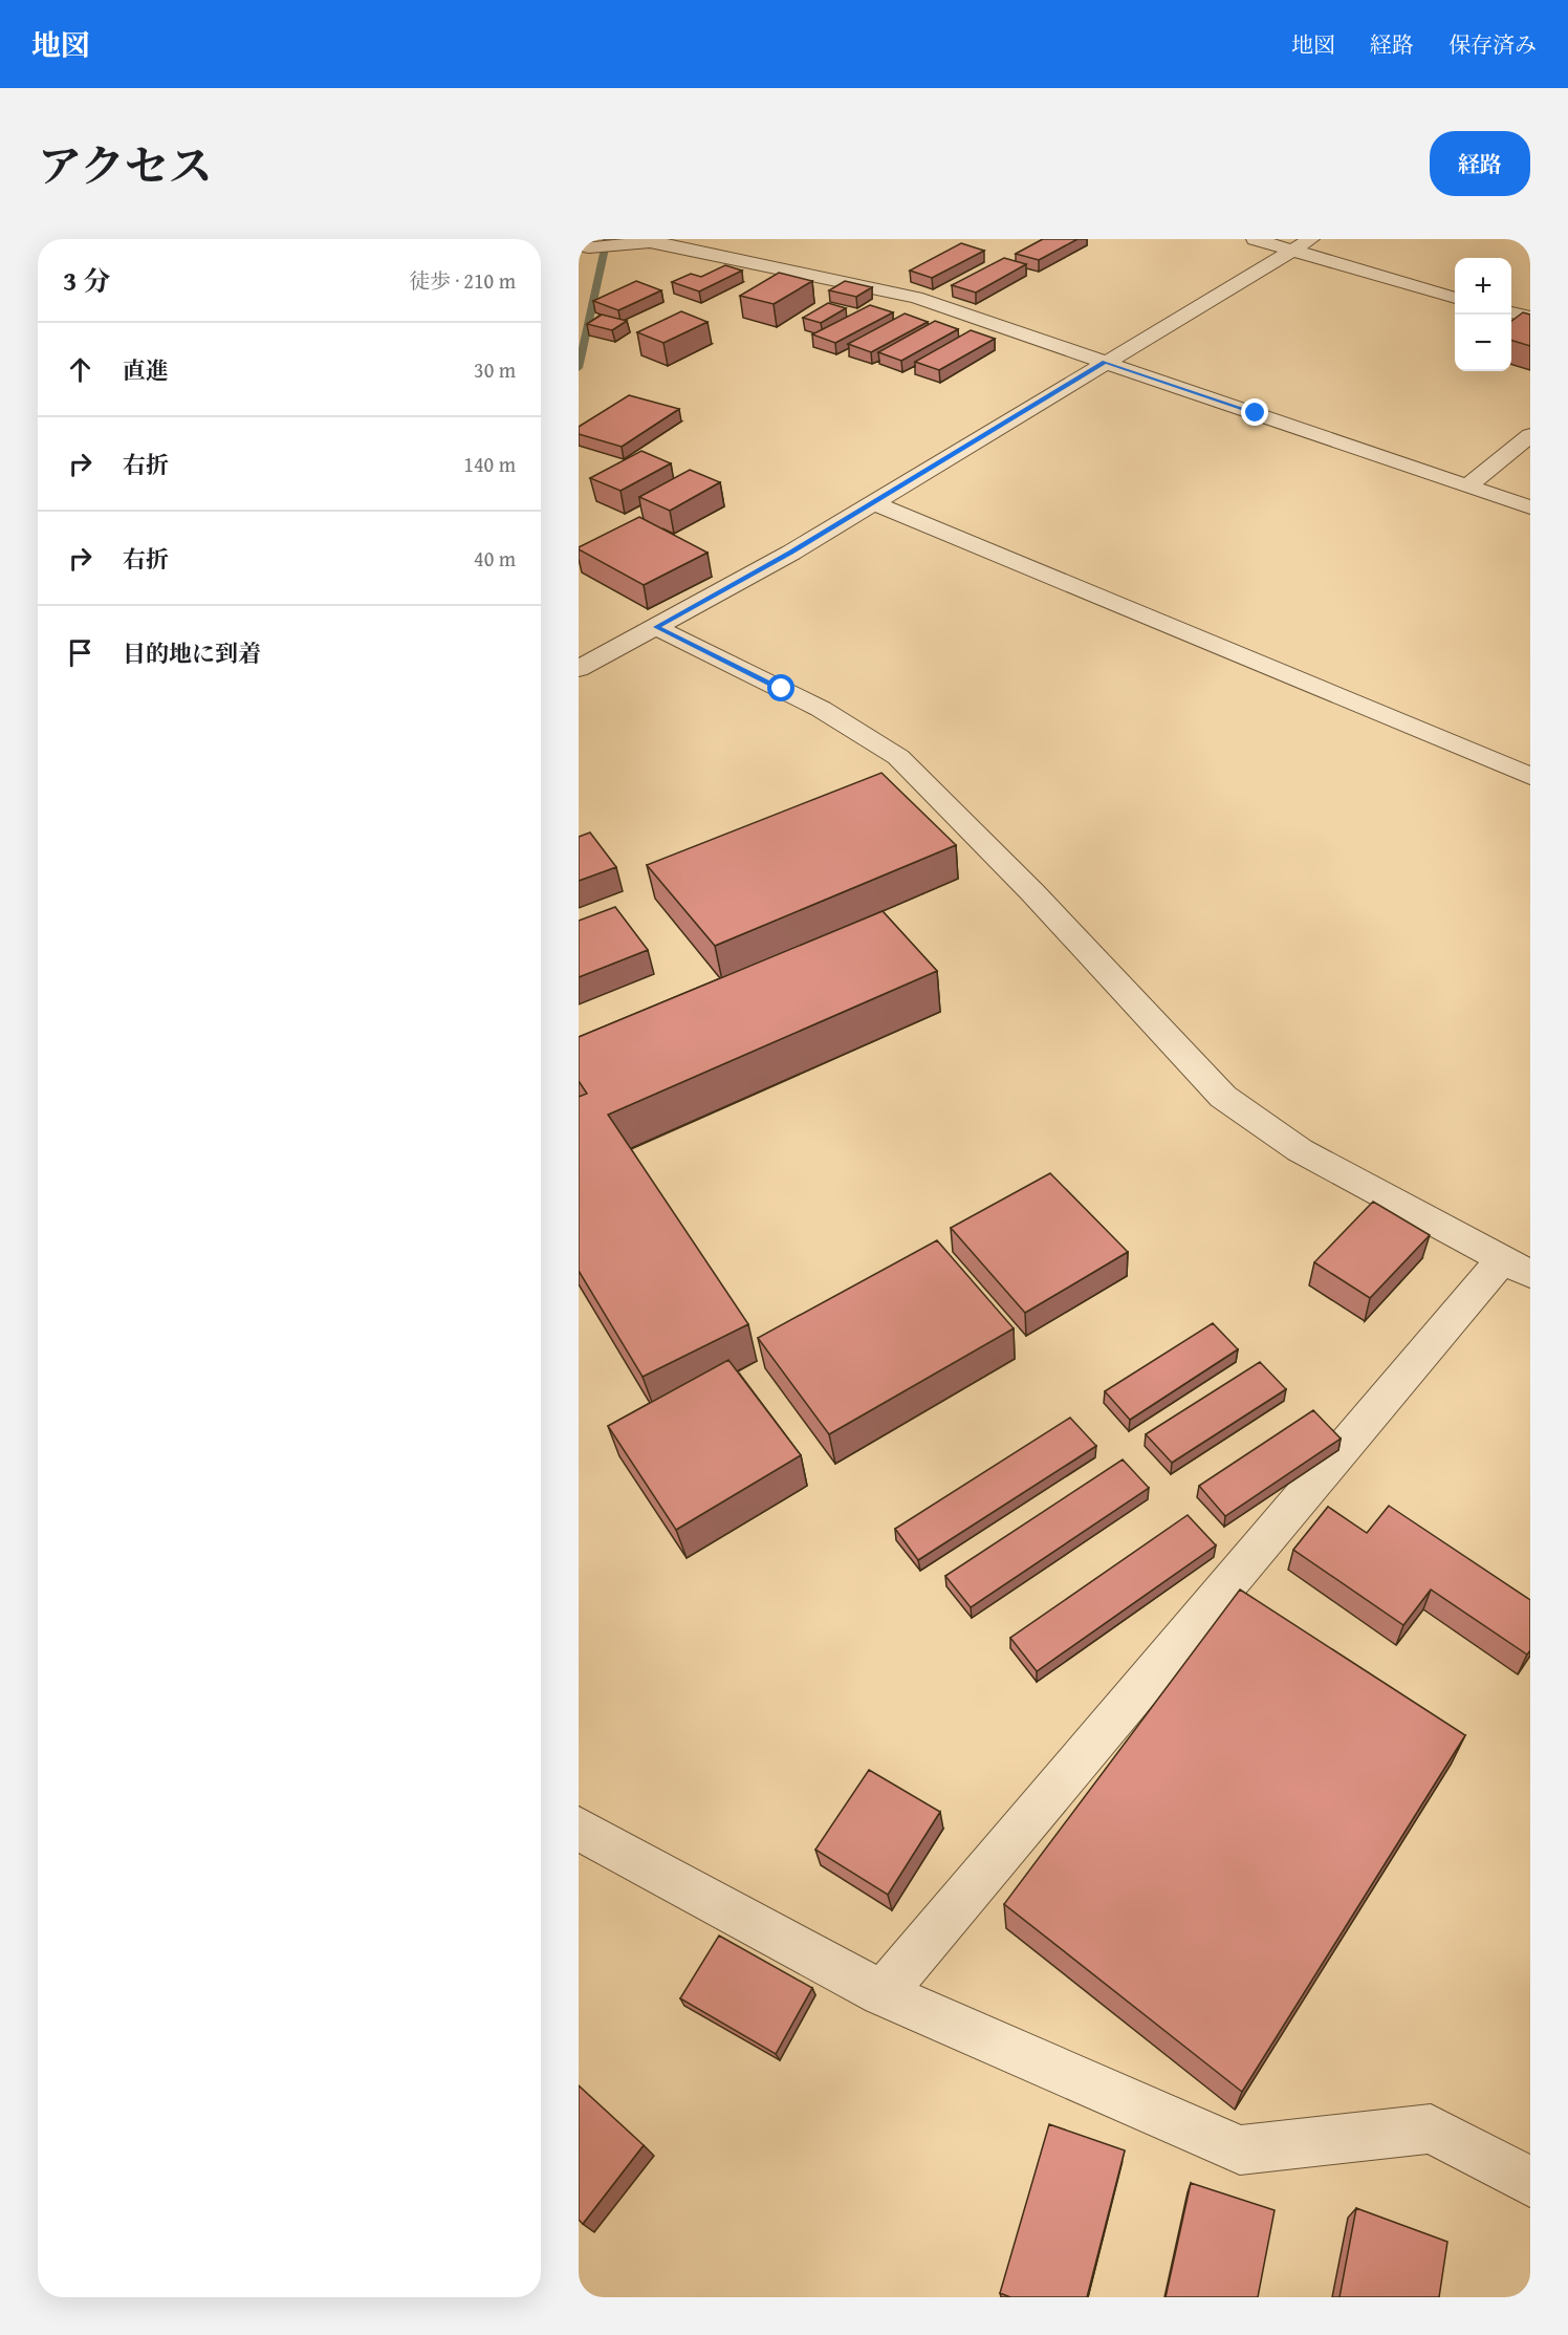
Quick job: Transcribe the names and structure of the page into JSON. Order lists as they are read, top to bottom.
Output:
{
  "page": {
    "header": "地図",
    "nav": ["地図", "経路", "保存済み"],
    "title": "アクセス",
    "buttons": "経路",
    "heading": ["3 分", "徒歩 · 210 m"],
    "map_buttons": ["+", "−"],
    "list": [
      ["直進", "30 m"],
      ["右折", "140 m"],
      ["右折", "40 m"],
      "目的地に到着"
    ]
  }
}
